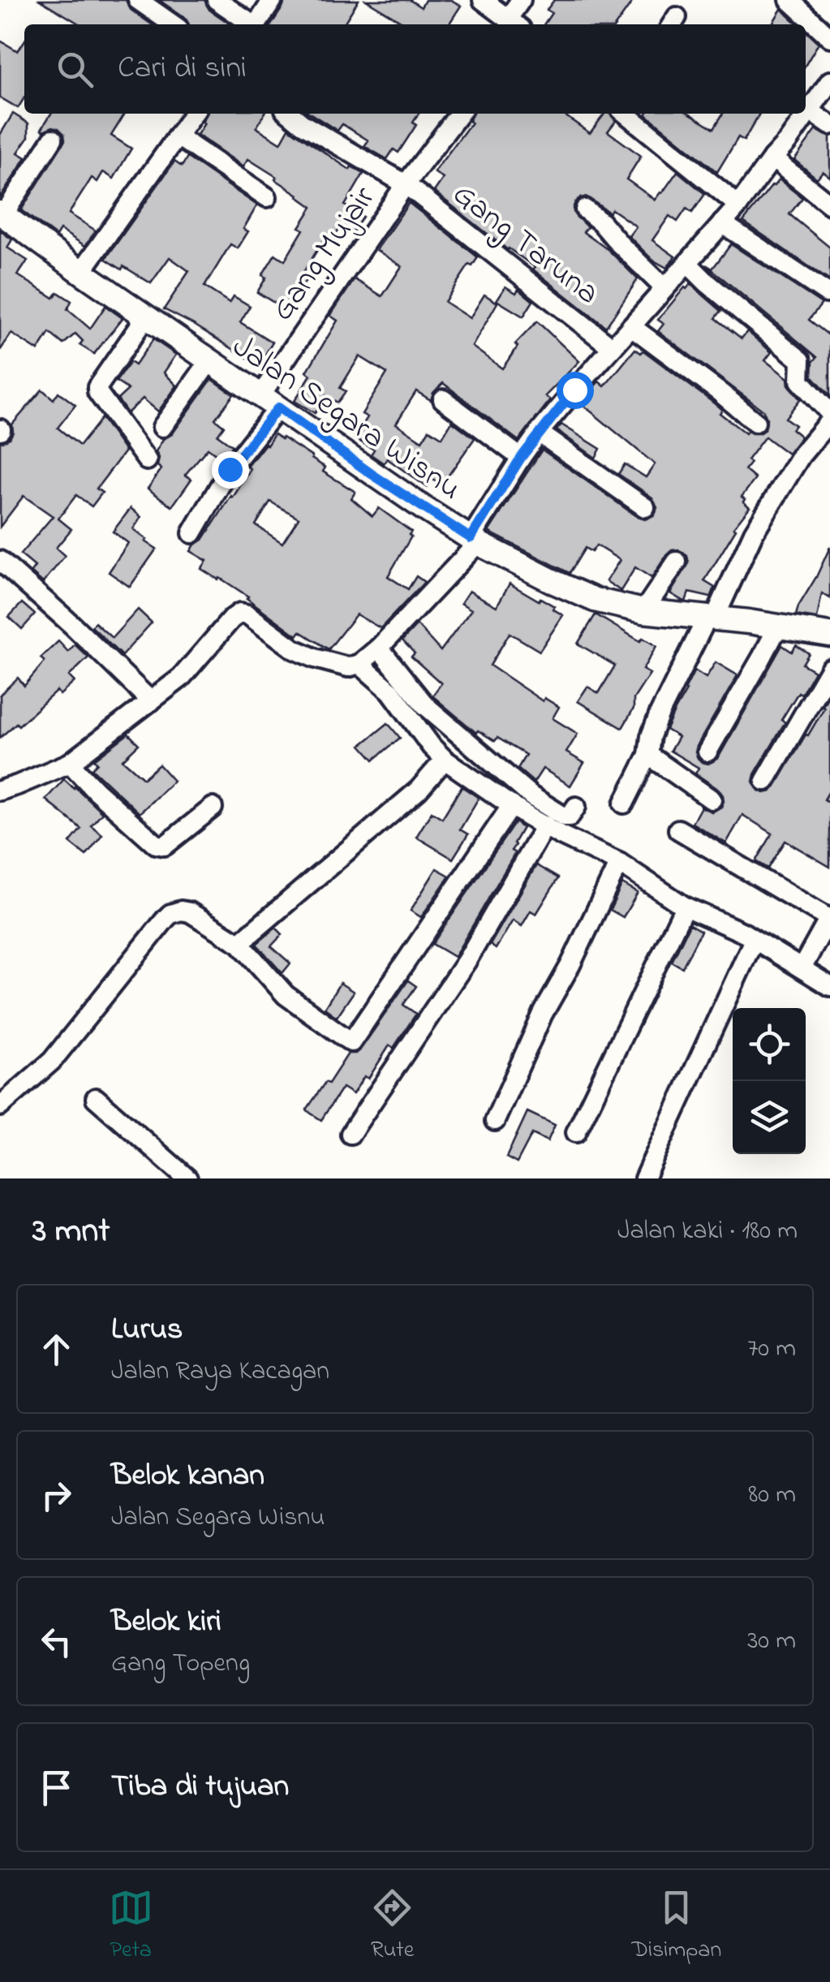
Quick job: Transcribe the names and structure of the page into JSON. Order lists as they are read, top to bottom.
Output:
{
  "streets": {
    "street": ["Gang Taruna", "Gang Mujair", "Jalan Segara Wisnu"]
  },
  "crossings": [
    ["Gang Taruna", "Gang Mujair"],
    ["Gang Mujair", "Jalan Segara Wisnu"]
  ],
  "page": {
    "search": "Cari di sini",
    "heading": ["3 mnt", "Jalan kaki · 180 m"],
    "list": [
      ["Lurus", "Jalan Raya Kacagan", "70 m"],
      ["Belok kanan", "Jalan Segara Wisnu", "80 m"],
      ["Belok kiri", "Gang Topeng", "30 m"],
      "Tiba di tujuan"
    ],
    "nav": ["Peta", "Rute", "Disimpan"]
  }
}
